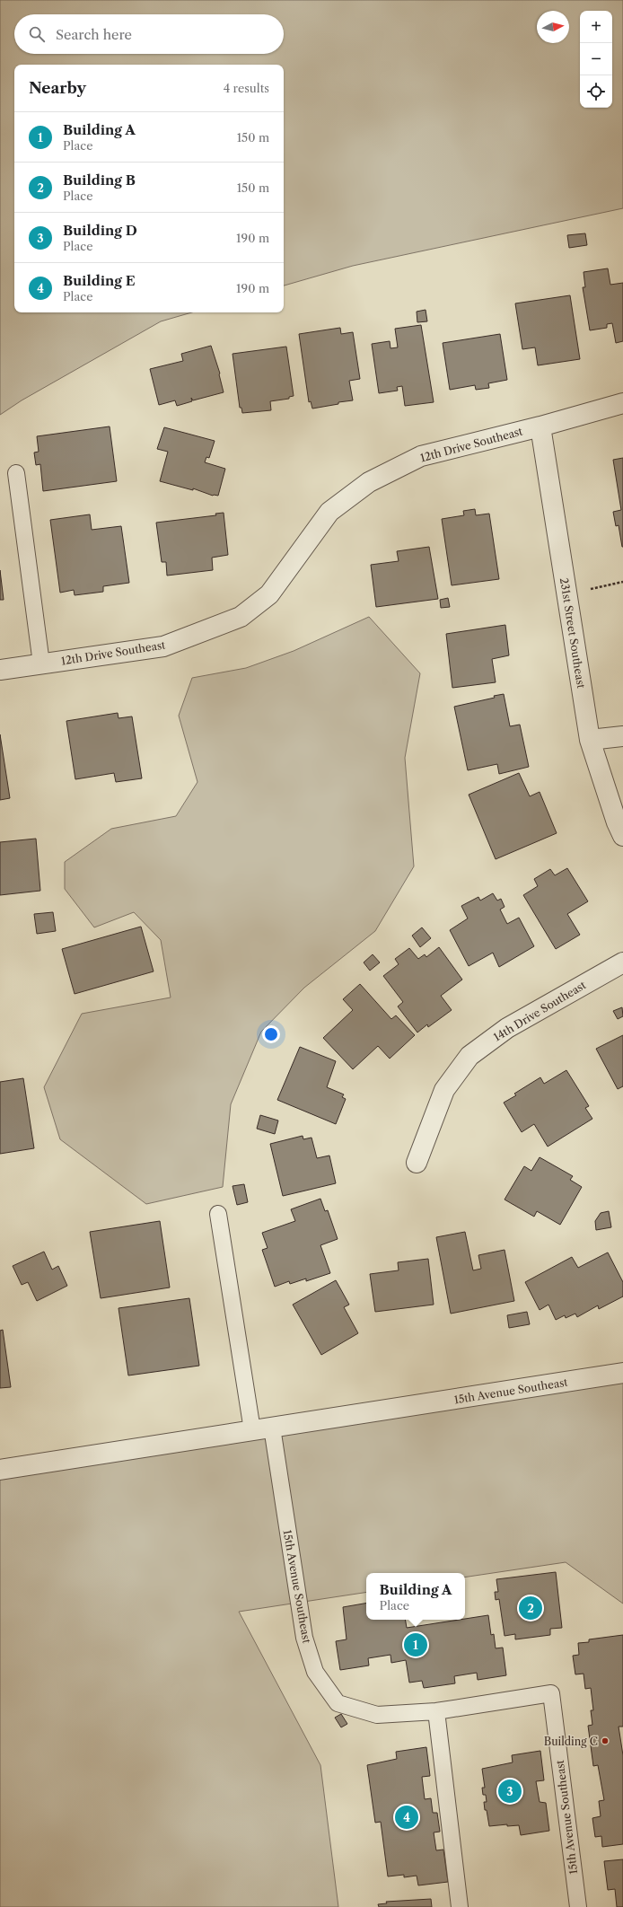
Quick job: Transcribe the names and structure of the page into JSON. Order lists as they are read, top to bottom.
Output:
{
  "streets": {
    "street": [
      "12th Drive Southeast",
      "231st Street Southeast",
      "14th Drive Southeast",
      "15th Avenue Southeast"
    ]
  },
  "crossings": [
    ["12th Drive Southeast", "231st Street Southeast"]
  ],
  "places": ["Building C"],
  "north": "right",
  "page": {
    "map_buttons": ["+", "−"],
    "search": "Search here",
    "heading": ["Nearby", "4 results"],
    "list": [
      {
        "mark": "1",
        "name": "Building A",
        "note": "Place",
        "value": "150 m"
      },
      {
        "mark": "2",
        "name": "Building B",
        "note": "Place",
        "value": "150 m"
      },
      {
        "mark": "3",
        "name": "Building D",
        "note": "Place",
        "value": "190 m"
      },
      {
        "mark": "4",
        "name": "Building E",
        "note": "Place",
        "value": "190 m"
      }
    ],
    "popup": ["Building A", "Place"],
    "pins": [
      "2",
      "1",
      "3",
      "4"
    ]
  }
}
